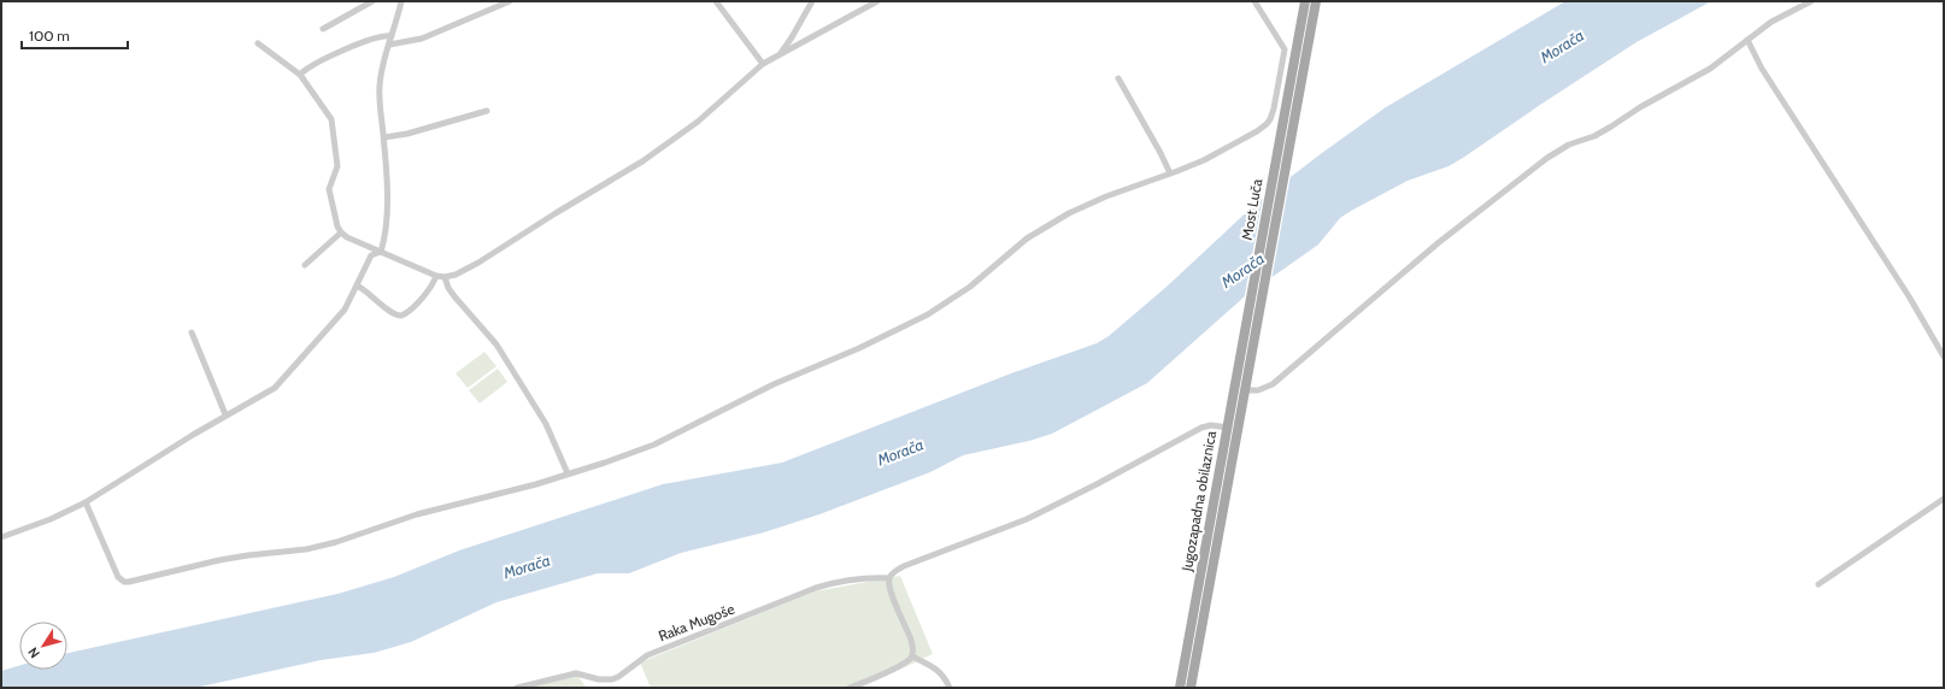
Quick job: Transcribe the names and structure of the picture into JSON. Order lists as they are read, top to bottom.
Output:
{
  "streets": {
    "main road": ["Most Luča", "Jugozapadna obilaznica"],
    "street": ["Raka Mugoše"]
  },
  "crossings": [
    ["Most Luča", "Jugozapadna obilaznica"]
  ],
  "water": ["Morača"],
  "scale_bar": "100 m",
  "north": "bottom left"
}
